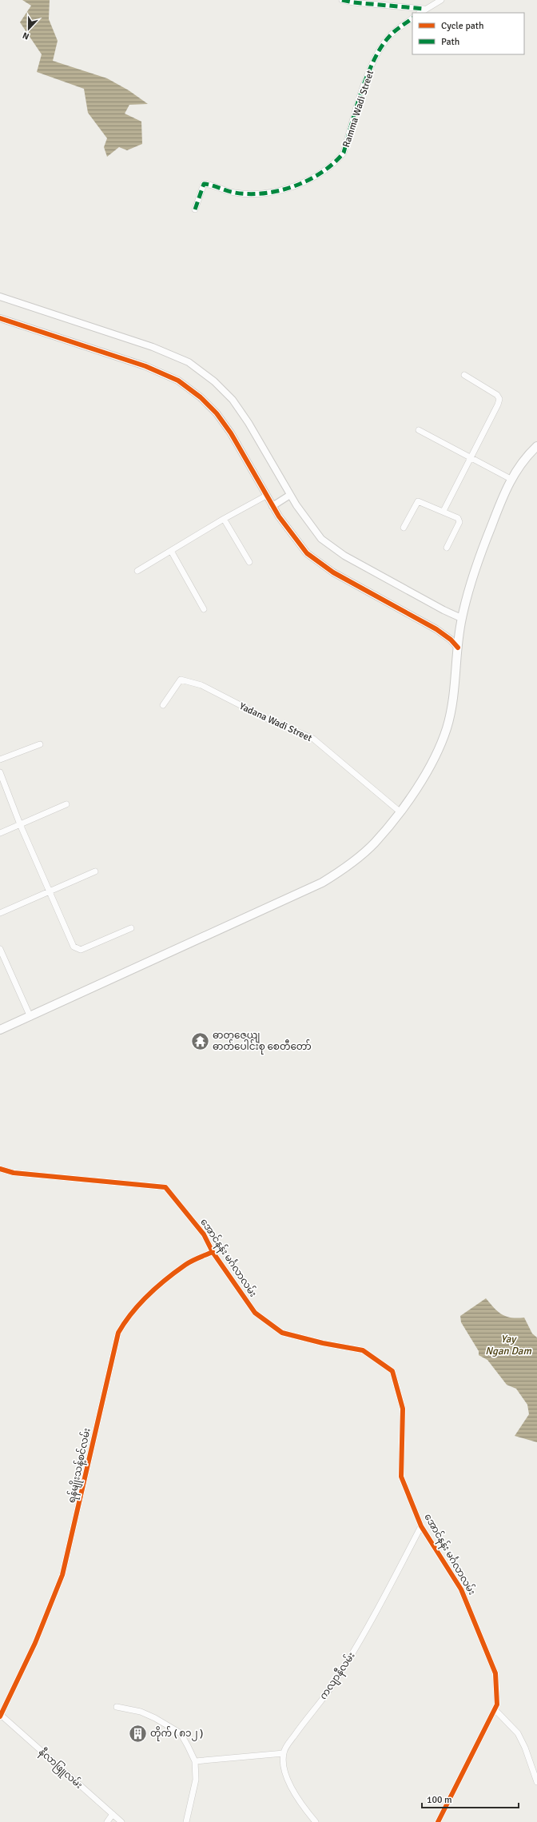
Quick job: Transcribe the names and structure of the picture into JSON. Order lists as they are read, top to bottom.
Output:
{
  "streets": {
    "street": [
      "Ramma Wadi Street",
      "Yadana Wadi Street",
      "အောင်နန်း မင်္ဂလာလမ်း",
      "ရန်မျိုးသန့်စင်လမ်း",
      "ကလျာနီလမ်း",
      "နီလာဖြူလမ်း"
    ]
  },
  "crossings": [
    ["အောင်နန်း မင်္ဂလာလမ်း", "ရန်မျိုးသန့်စင်လမ်း"],
    ["အောင်နန်း မင်္ဂလာလမ်း", "ကလျာနီလမ်း"],
    ["ရန်မျိုးသန့်စင်လမ်း", "နီလာဖြူလမ်း"]
  ],
  "water": ["Yay Ngan Dam"],
  "places": {
    "temple": ["ဓာတုဇေယျ ဓာတ်ပေါင်းစု စေတီတော်"],
    "building": ["တိုက် ( ၈၁၂ )"]
  },
  "legend": ["Cycle path", "Path"],
  "scale_bar": "100 m",
  "north": "bottom"
}
